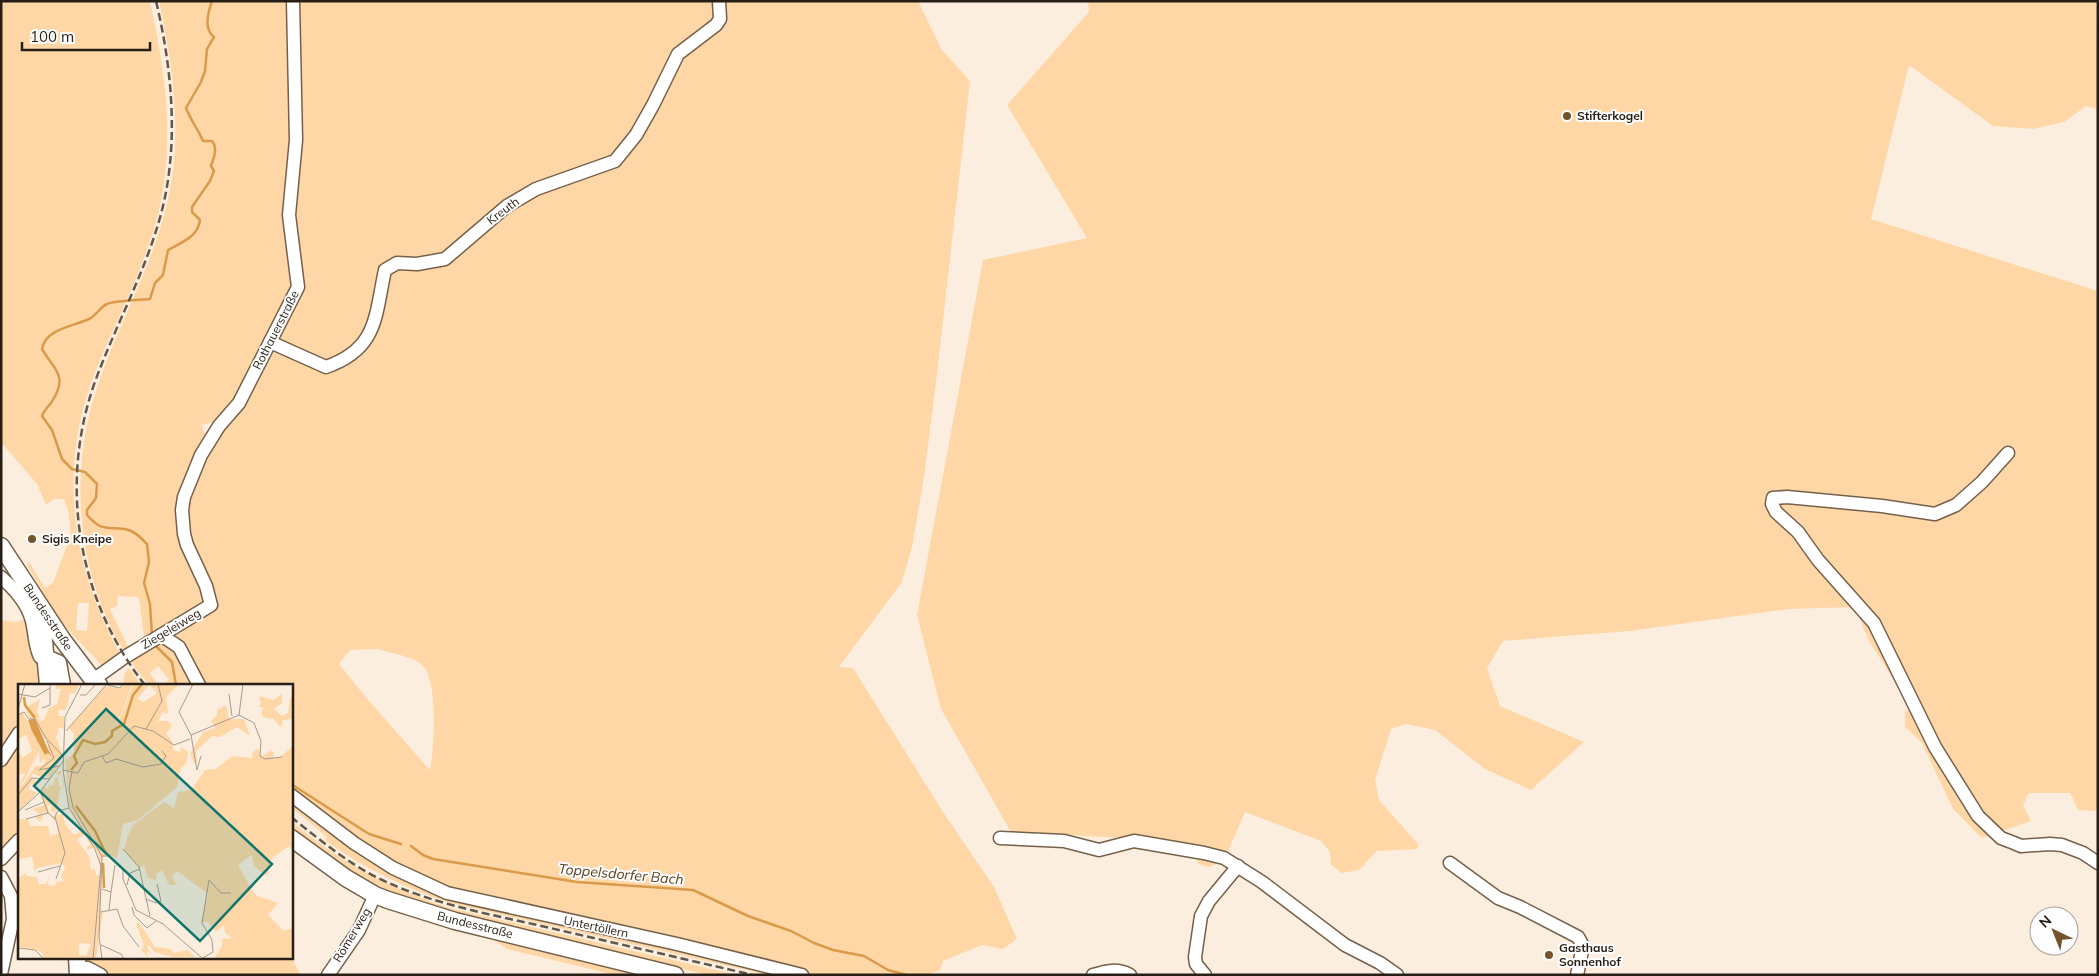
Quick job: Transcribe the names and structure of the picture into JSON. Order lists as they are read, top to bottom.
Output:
{
  "streets": {
    "main road": ["Bundesstraße"],
    "street": [
      "Kreuth",
      "Rothauerstraße",
      "Ziegeleiweg",
      "Untertöllern",
      "Römerweg"
    ]
  },
  "crossings": [
    ["Kreuth", "Rothauerstraße"],
    ["Rothauerstraße", "Ziegeleiweg"],
    ["Bundesstraße", "Ziegeleiweg"],
    ["Bundesstraße", "Römerweg"]
  ],
  "water": ["Toppelsdorfer Bach"],
  "places": ["Stifterkogel", "Sigis Kneipe", "Gasthaus Sonnenhof"],
  "scale_bar": "100 m",
  "north": "top left"
}
